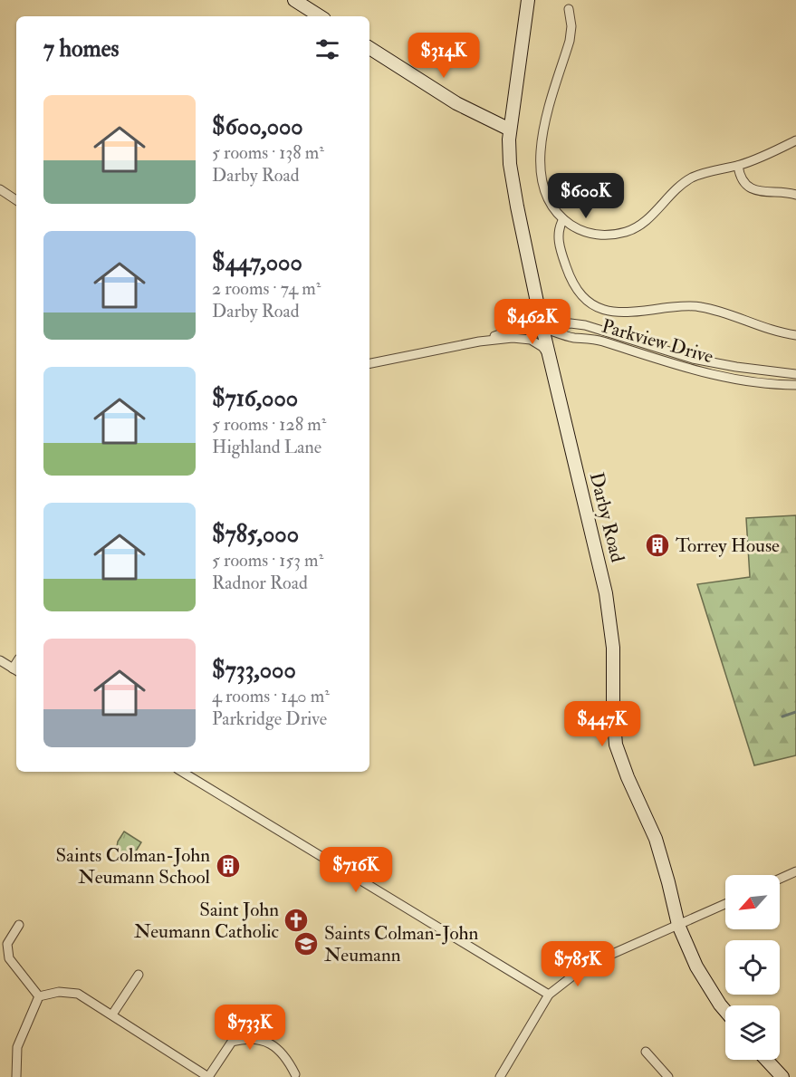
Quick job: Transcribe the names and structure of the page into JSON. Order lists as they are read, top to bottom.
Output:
{
  "streets": {
    "main road": ["Darby Road"],
    "street": ["Parkview Drive"]
  },
  "crossings": [
    ["Parkview Drive", "Darby Road"]
  ],
  "places": {
    "building": ["Torrey House", "Saints Colman-John Neumann School"],
    "church": ["Saint John Neumann Catholic"],
    "school or university": ["Saints Colman-John Neumann"]
  },
  "north": "bottom left",
  "page": {
    "heading": "7 homes",
    "price": [
      "$314K",
      "$600K",
      "$462K",
      "$447K",
      "$716K",
      "$785K",
      "$733K"
    ],
    "list": [
      {
        "name": "$600,000",
        "note": "5 rooms · 138 m² · Darby Road"
      },
      {
        "name": "$447,000",
        "note": "2 rooms · 74 m² · Darby Road"
      },
      {
        "name": "$716,000",
        "note": "5 rooms · 128 m² · Highland Lane"
      },
      {
        "name": "$785,000",
        "note": "5 rooms · 153 m² · Radnor Road"
      },
      {
        "name": "$733,000",
        "note": "4 rooms · 140 m² · Parkridge Drive"
      }
    ]
  }
}
